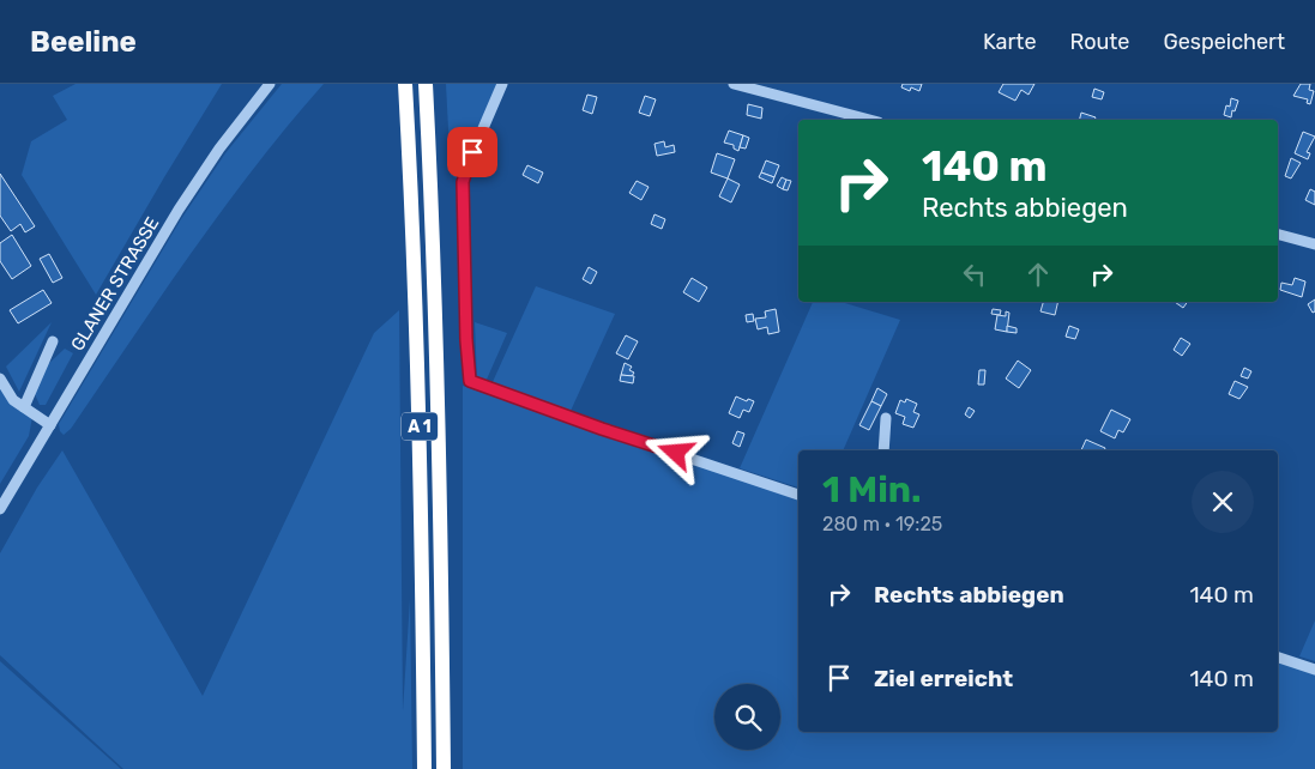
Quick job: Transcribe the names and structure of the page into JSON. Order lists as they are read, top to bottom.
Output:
{
  "streets": {
    "highway": ["A 1"],
    "street": ["GLANER STRASSE"]
  },
  "page": {
    "header": "Beeline",
    "nav": ["Karte", "Route", "Gespeichert"],
    "turn": ["140 m", "Rechts abbiegen"],
    "heading": ["1 Min.", "280 m · 19:25"],
    "list": [
      {
        "name": "Rechts abbiegen",
        "value": "140 m"
      },
      {
        "name": "Ziel erreicht",
        "value": "140 m"
      }
    ]
  }
}
